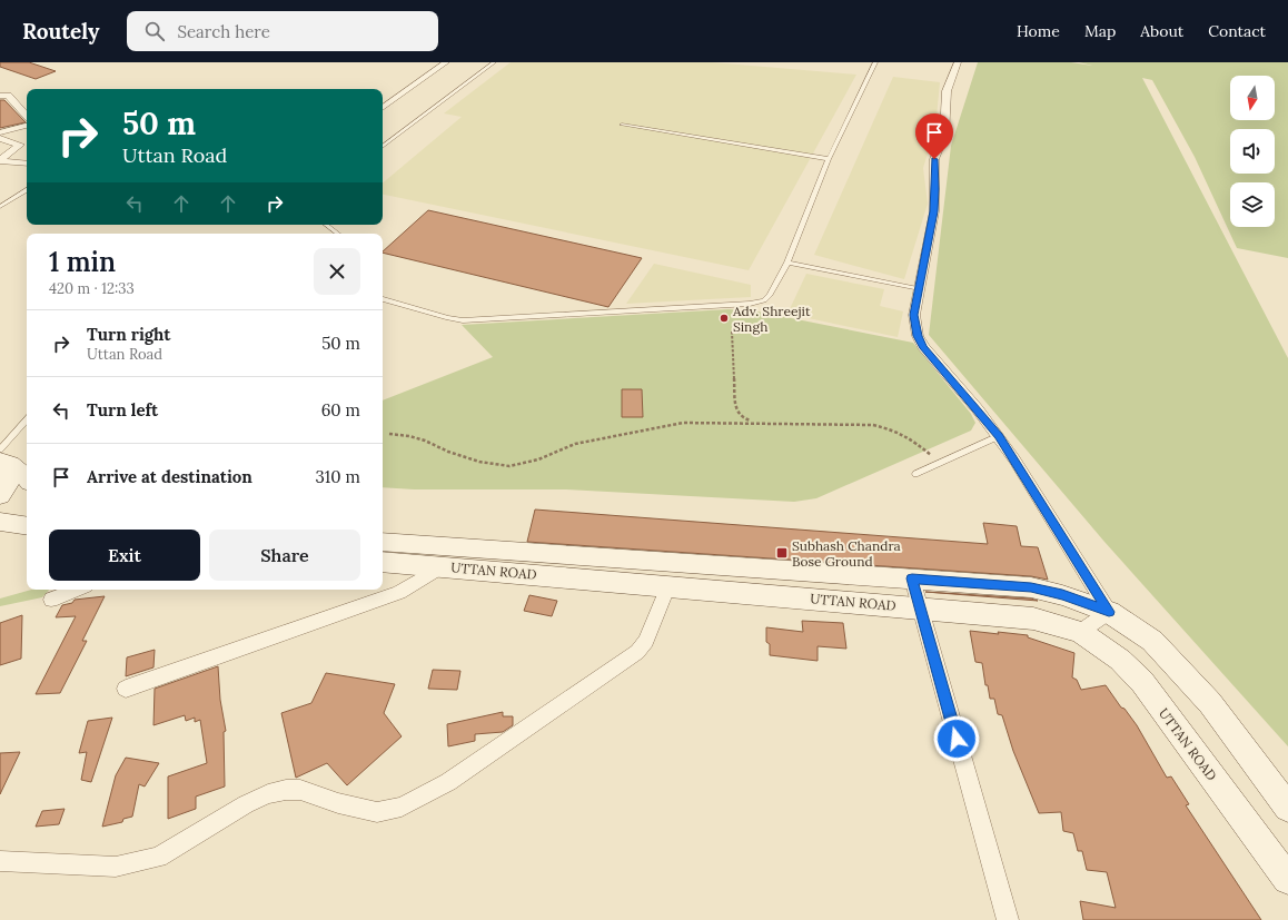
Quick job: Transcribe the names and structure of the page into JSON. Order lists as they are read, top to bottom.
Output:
{
  "streets": {
    "main road": ["UTTAN ROAD"]
  },
  "places": {
    "other": ["Adv. Shreejit Singh"],
    "transit": ["Subhash Chandra Bose Ground"]
  },
  "north": "bottom",
  "page": {
    "header": "Routely",
    "search": "Search here",
    "nav": [
      "Home",
      "Map",
      "About",
      "Contact"
    ],
    "turn": ["50 m", "Uttan Road"],
    "heading": ["1 min", "420 m · 12:33"],
    "list": [
      {
        "name": "Turn right",
        "note": "Uttan Road",
        "value": "50 m"
      },
      {
        "name": "Turn left",
        "value": "60 m"
      },
      {
        "name": "Arrive at destination",
        "value": "310 m"
      }
    ],
    "buttons": ["Exit", "Share"]
  }
}
